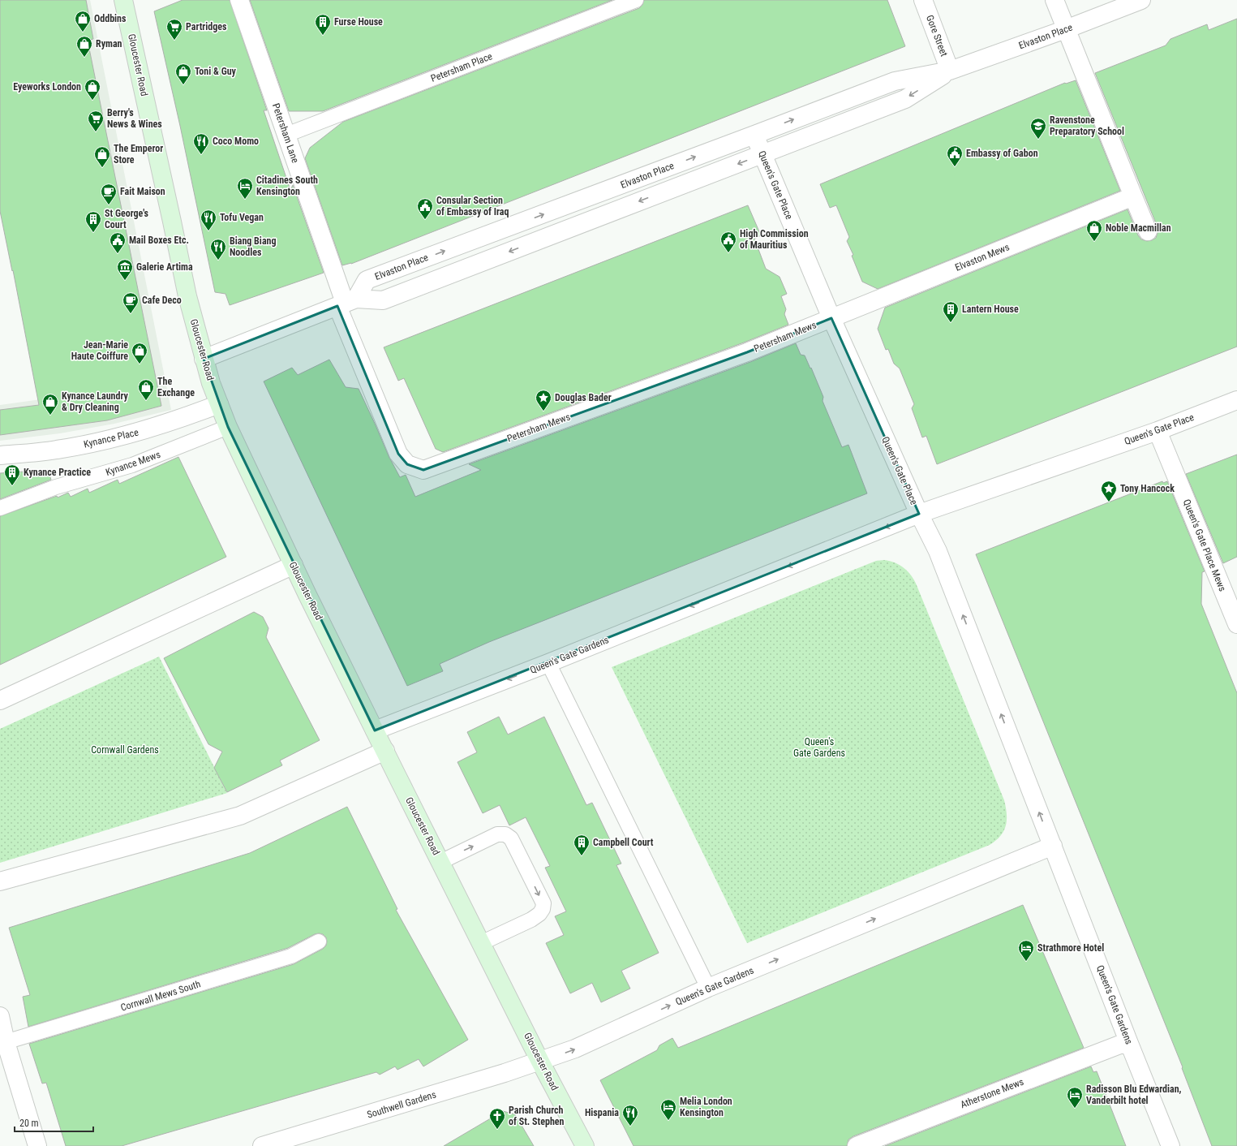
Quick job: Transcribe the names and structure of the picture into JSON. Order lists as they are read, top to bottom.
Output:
{
  "streets": {
    "main road": ["Gloucester Road"],
    "street": [
      "Gore Street",
      "Elvaston Place",
      "Petersham Lane",
      "Queen's Gate Place",
      "Elvaston Mews",
      "Petersham Mews",
      "Kynance Place",
      "Queen's Gate Place Mews",
      "Queen's Gate Gardens",
      "Atherstone Mews",
      "Southwell Gardens"
    ],
    "lane": ["Petersham Place", "Kynance Mews", "Cornwall Mews South"]
  },
  "crossings": [
    ["Gore Street", "Elvaston Place"],
    ["Elvaston Place", "Gloucester Road"],
    ["Elvaston Place", "Petersham Lane"],
    ["Elvaston Place", "Queen's Gate Place"],
    ["Elvaston Place", "Petersham Mews"],
    ["Gloucester Road", "Kynance Place"],
    ["Gloucester Road", "Kynance Mews"],
    ["Gloucester Road", "Queen's Gate Gardens"],
    ["Gloucester Road", "Southwell Gardens"],
    ["Petersham Place", "Petersham Lane"],
    ["Petersham Lane", "Petersham Mews"],
    ["Queen's Gate Place", "Elvaston Mews"],
    ["Queen's Gate Place", "Petersham Mews"],
    ["Queen's Gate Place", "Queen's Gate Place Mews"],
    ["Queen's Gate Place", "Queen's Gate Gardens"],
    ["Elvaston Mews", "Petersham Mews"],
    ["Queen's Gate Gardens", "Atherstone Mews"],
    ["Queen's Gate Gardens", "Southwell Gardens"]
  ],
  "parks": ["Queen's Gate Gardens", "Cornwall Gardens"],
  "places": {
    "shop": [
      "Oddbins",
      "Ryman",
      "Toni & Guy",
      "Eyeworks London",
      "The Emperor Store",
      "Noble Macmillan",
      "Jean-Marie Haute Coiffure",
      "The Exchange",
      "Kynance Laundry & Dry Cleaning"
    ],
    "building": [
      "Furse House",
      "St George's Court",
      "Lantern House",
      "Kynance Practice",
      "Campbell Court"
    ],
    "supermarket": ["Partridges", "Berry's News & Wines"],
    "school or university": ["Ravenstone Preparatory School"],
    "restaurant": [
      "Coco Momo",
      "Tofu Vegan",
      "Biang Biang Noodles",
      "Hispania"
    ],
    "public building": [
      "Embassy of Gabon",
      "Consular Section of Embassy of Iraq",
      "High Commission of Mauritius",
      "Mail Boxes Etc."
    ],
    "hotel": [
      "Citadines South Kensington",
      "Strathmore Hotel",
      "Radisson Blu Edwardian, Vanderbilt hotel",
      "Melia London Kensington"
    ],
    "cafe": ["Fait Maison", "Cafe Deco"],
    "museum": ["Galerie Artima"],
    "place": ["Douglas Bader", "Tony Hancock"],
    "church": ["Parish Church of St. Stephen"]
  },
  "scale_bar": "20 m"
}
